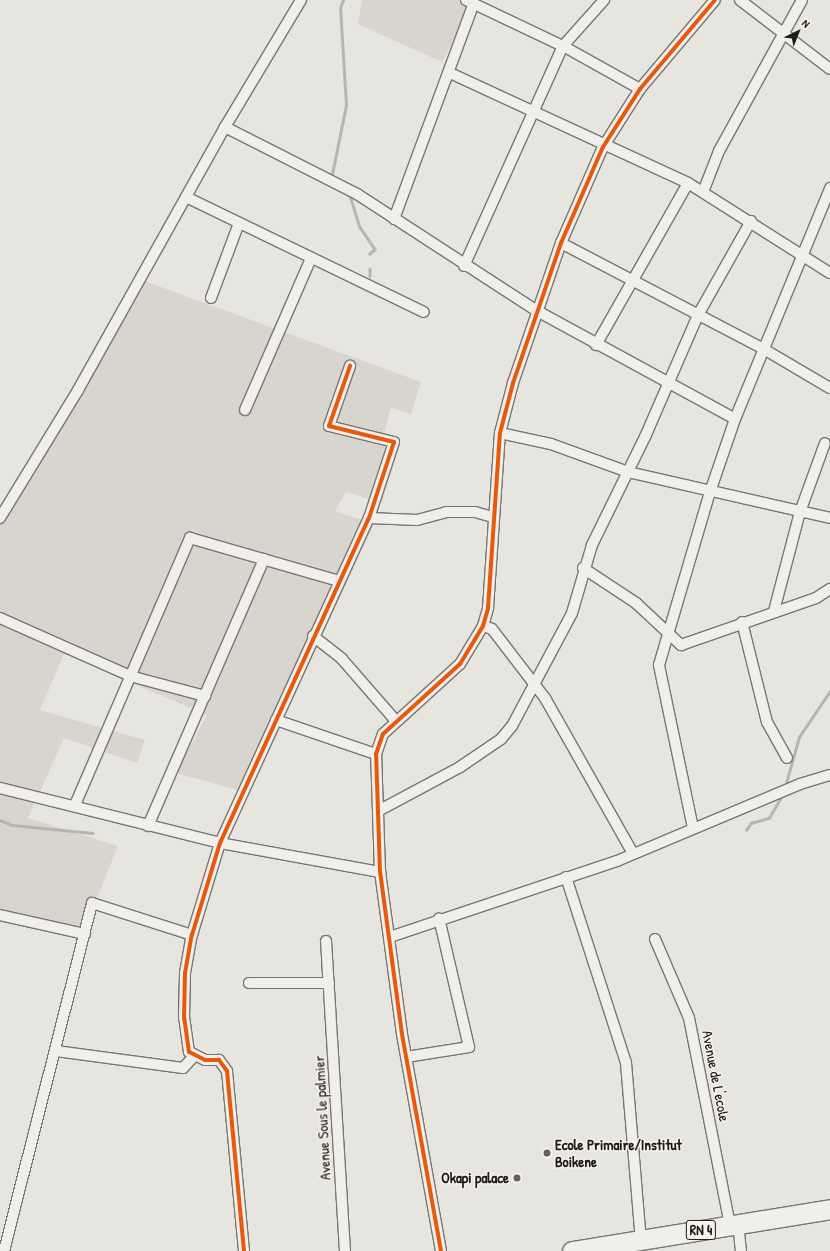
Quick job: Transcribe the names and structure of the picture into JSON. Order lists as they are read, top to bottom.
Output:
{
  "streets": {
    "highway": ["RN 4"],
    "street": ["Avenue de L'ecole", "Avenue Sous le palmier"]
  },
  "crossings": [
    ["Avenue de L'ecole", "RN 4"]
  ],
  "places": ["Ecole Primaire/Institut Boikene", "Okapi palace"],
  "north": "top right"
}
